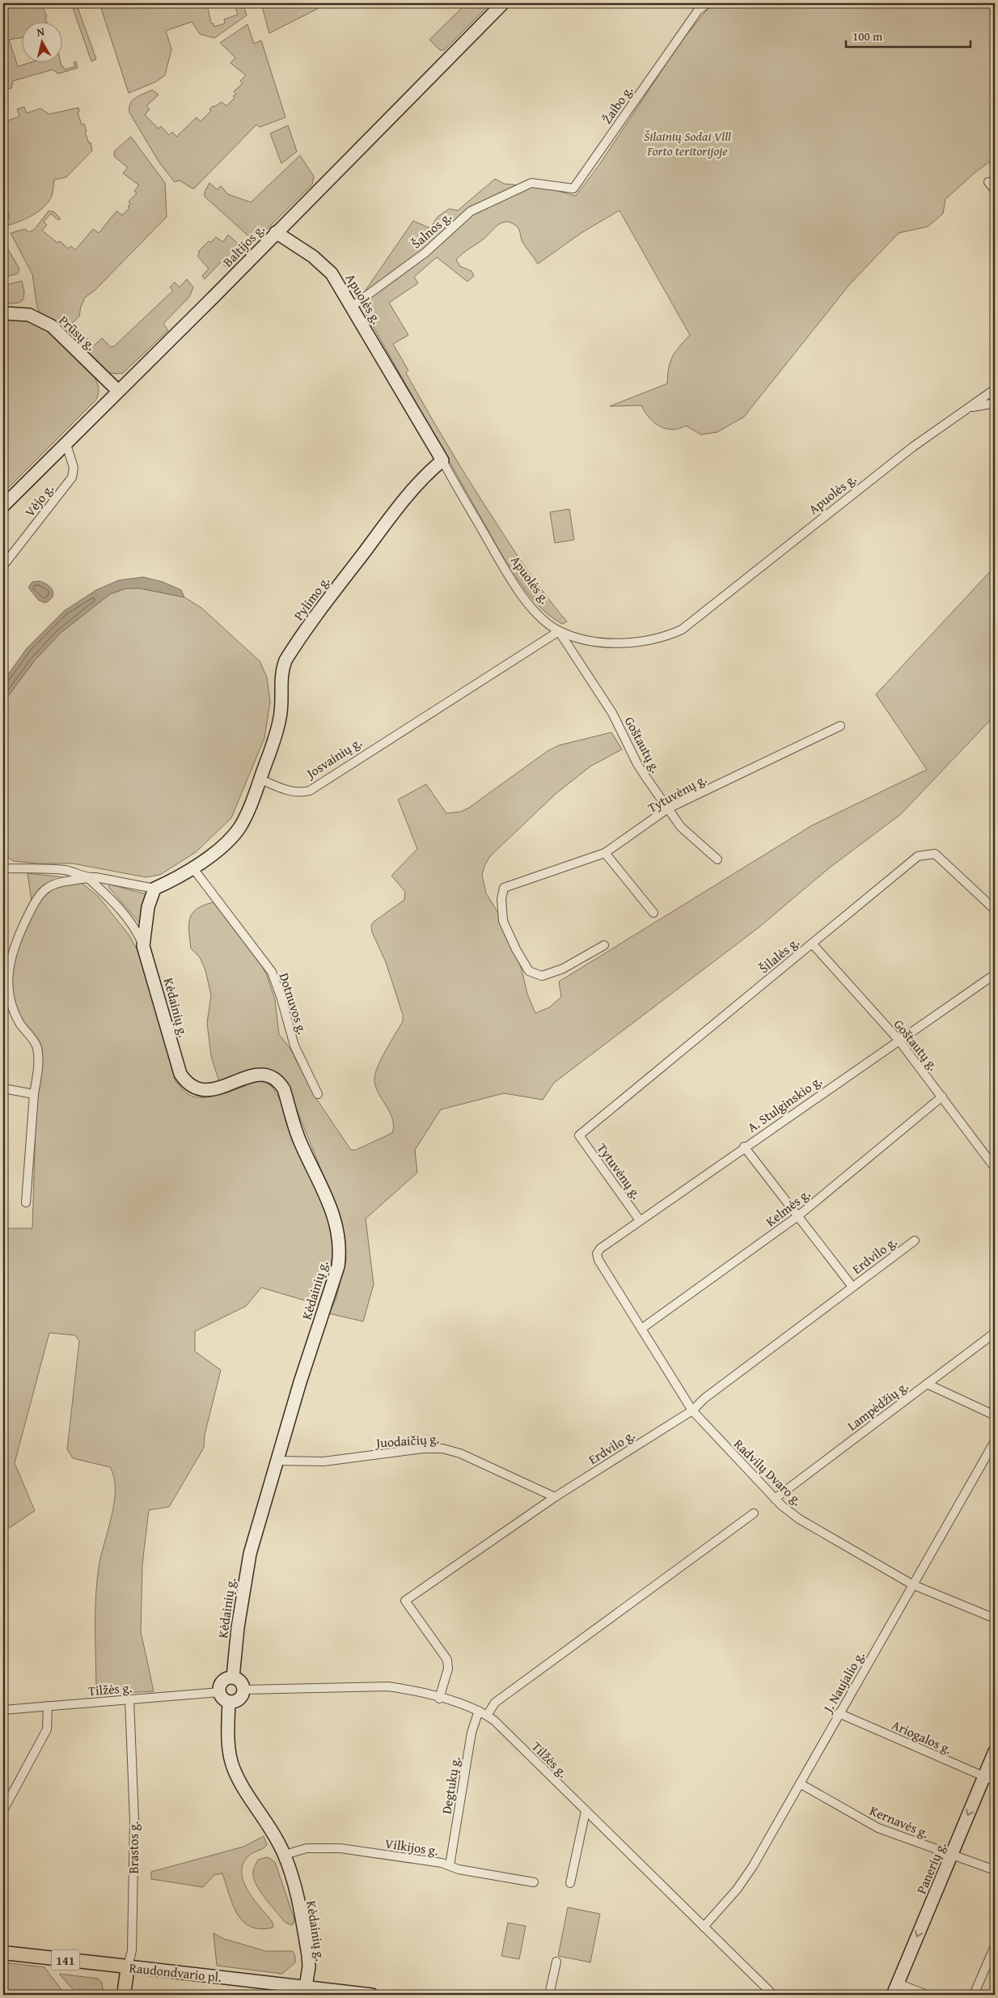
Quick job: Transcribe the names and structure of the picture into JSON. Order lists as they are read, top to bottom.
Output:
{
  "streets": {
    "main road": [
      "Baltijos g.",
      "Apuolės g.",
      "Prūsų g.",
      "Pylimo g.",
      "Kėdainių g.",
      "Brastos g.",
      "Panerių g.",
      "141",
      "Raudondvario pl."
    ],
    "street": [
      "Žaibo g.",
      "Šalnos g.",
      "Vėjo g.",
      "Goštautų g.",
      "Josvainių g.",
      "Tytuvėnų g.",
      "Šilalės g.",
      "Dotnuvos g.",
      "A. Stulginskio g.",
      "Kelmės g.",
      "Erdvilo g.",
      "Lampėdžių g.",
      "Juodaičių g.",
      "Radvilų Dvaro g.",
      "J. Naujalio g.",
      "Tilžės g.",
      "Ariogalos g.",
      "Degtukų g.",
      "Kernavės g.",
      "Vilkijos g."
    ]
  },
  "crossings": [
    ["Žaibo g.", "Šalnos g."],
    ["Šalnos g.", "Apuolės g."],
    ["Baltijos g.", "Apuolės g."],
    ["Baltijos g.", "Prūsų g."],
    ["Baltijos g.", "Vėjo g."],
    ["Apuolės g.", "Pylimo g."],
    ["Apuolės g.", "Goštautų g."],
    ["Apuolės g.", "Josvainių g."],
    ["Pylimo g.", "Josvainių g."],
    ["Goštautų g.", "Josvainių g."],
    ["Goštautų g.", "Tytuvėnų g."],
    ["Goštautų g.", "Šilalės g."],
    ["Goštautų g.", "A. Stulginskio g."],
    ["Goštautų g.", "Kelmės g."],
    ["Tytuvėnų g.", "Šilalės g."],
    ["Tytuvėnų g.", "A. Stulginskio g."],
    ["Kėdainių g.", "Juodaičių g."],
    ["Kėdainių g.", "Tilžės g."],
    ["Kėdainių g.", "Vilkijos g."],
    ["Kėdainių g.", "Raudondvario pl."],
    ["A. Stulginskio g.", "Radvilų Dvaro g."],
    ["Kelmės g.", "Radvilų Dvaro g."],
    ["Erdvilo g.", "Juodaičių g."],
    ["Erdvilo g.", "Radvilų Dvaro g."],
    ["Erdvilo g.", "Tilžės g."],
    ["Lampėdžių g.", "Radvilų Dvaro g."],
    ["Radvilų Dvaro g.", "J. Naujalio g."],
    ["J. Naujalio g.", "Tilžės g."],
    ["J. Naujalio g.", "Ariogalos g."],
    ["J. Naujalio g.", "Kernavės g."],
    ["Tilžės g.", "Degtukų g."],
    ["Tilžės g.", "Brastos g."],
    ["Ariogalos g.", "Panerių g."],
    ["Degtukų g.", "Vilkijos g."],
    ["Kernavės g.", "Panerių g."],
    ["Brastos g.", "Raudondvario pl."]
  ],
  "one_way": ["Panerių g."],
  "parks": ["Šilainių Sodai Vlll Forto teritorijoje"],
  "scale_bar": "100 m",
  "north": "top"
}
